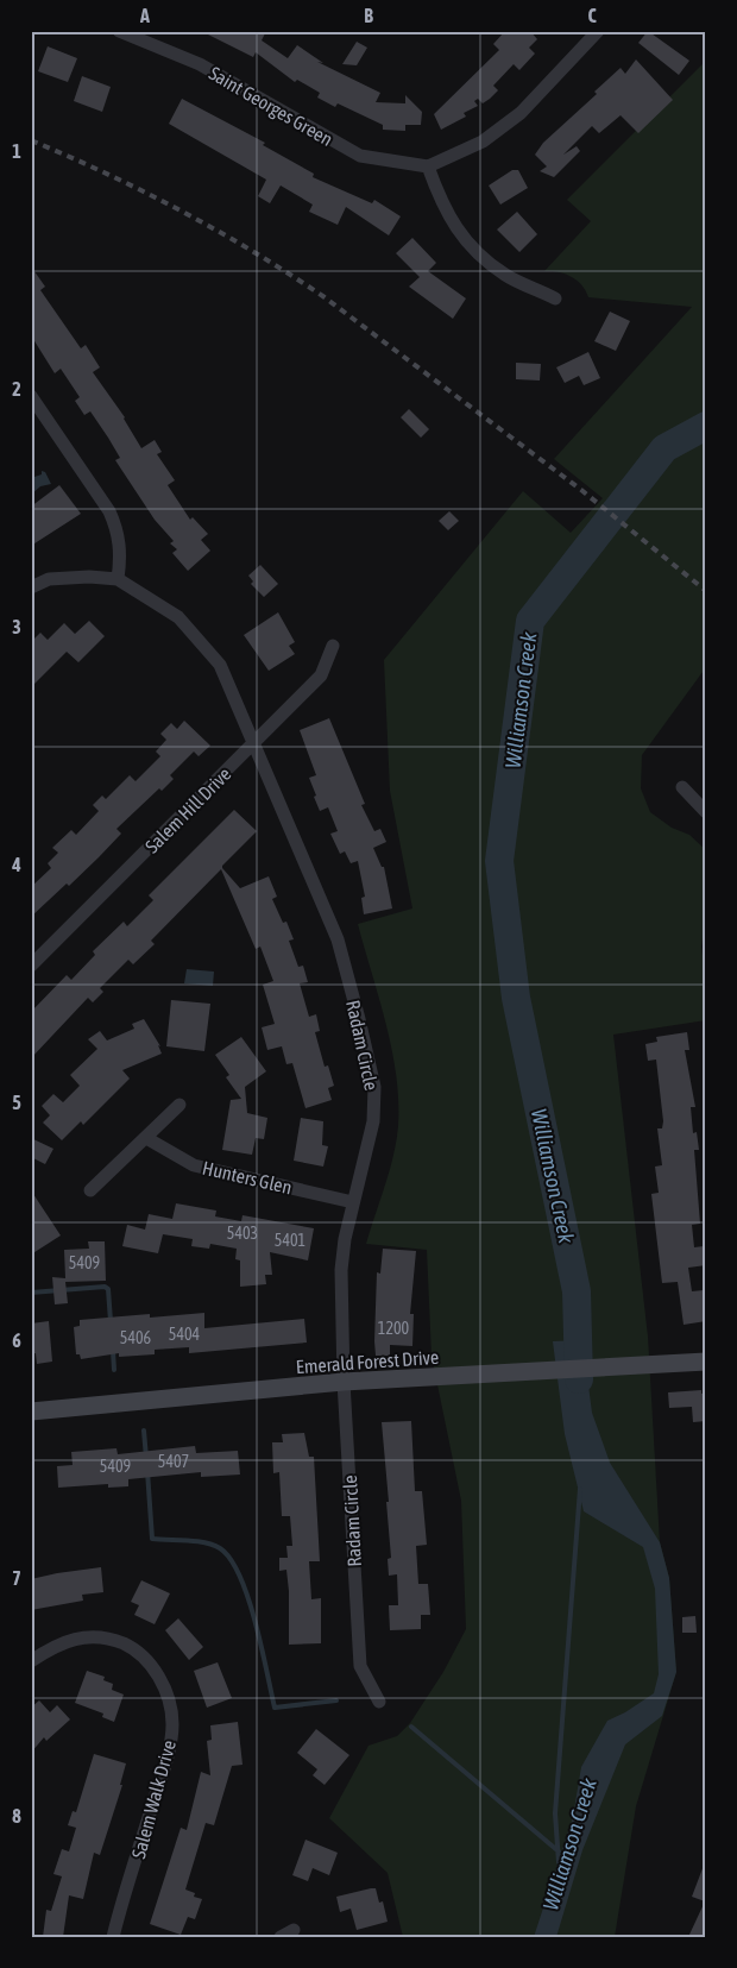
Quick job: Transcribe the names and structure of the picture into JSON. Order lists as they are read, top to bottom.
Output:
{
  "streets": {
    "street": [
      "Saint Georges Green",
      "Salem Hill Drive",
      "Radam Circle",
      "Hunters Glen",
      "Emerald Forest Drive",
      "Salem Walk Drive"
    ]
  },
  "crossings": [
    ["Salem Hill Drive", "Radam Circle"],
    ["Radam Circle", "Hunters Glen"],
    ["Radam Circle", "Emerald Forest Drive"]
  ],
  "water": ["Williamson Creek"],
  "house_numbers": [
    "5403",
    "5401",
    "5409",
    "1200",
    "5404",
    "5406",
    "5407",
    "5409"
  ],
  "grid": {
    "columns": ["A", "B", "C"],
    "rows": [
      "1",
      "2",
      "3",
      "4",
      "5",
      "6",
      "7",
      "8"
    ]
  }
}
